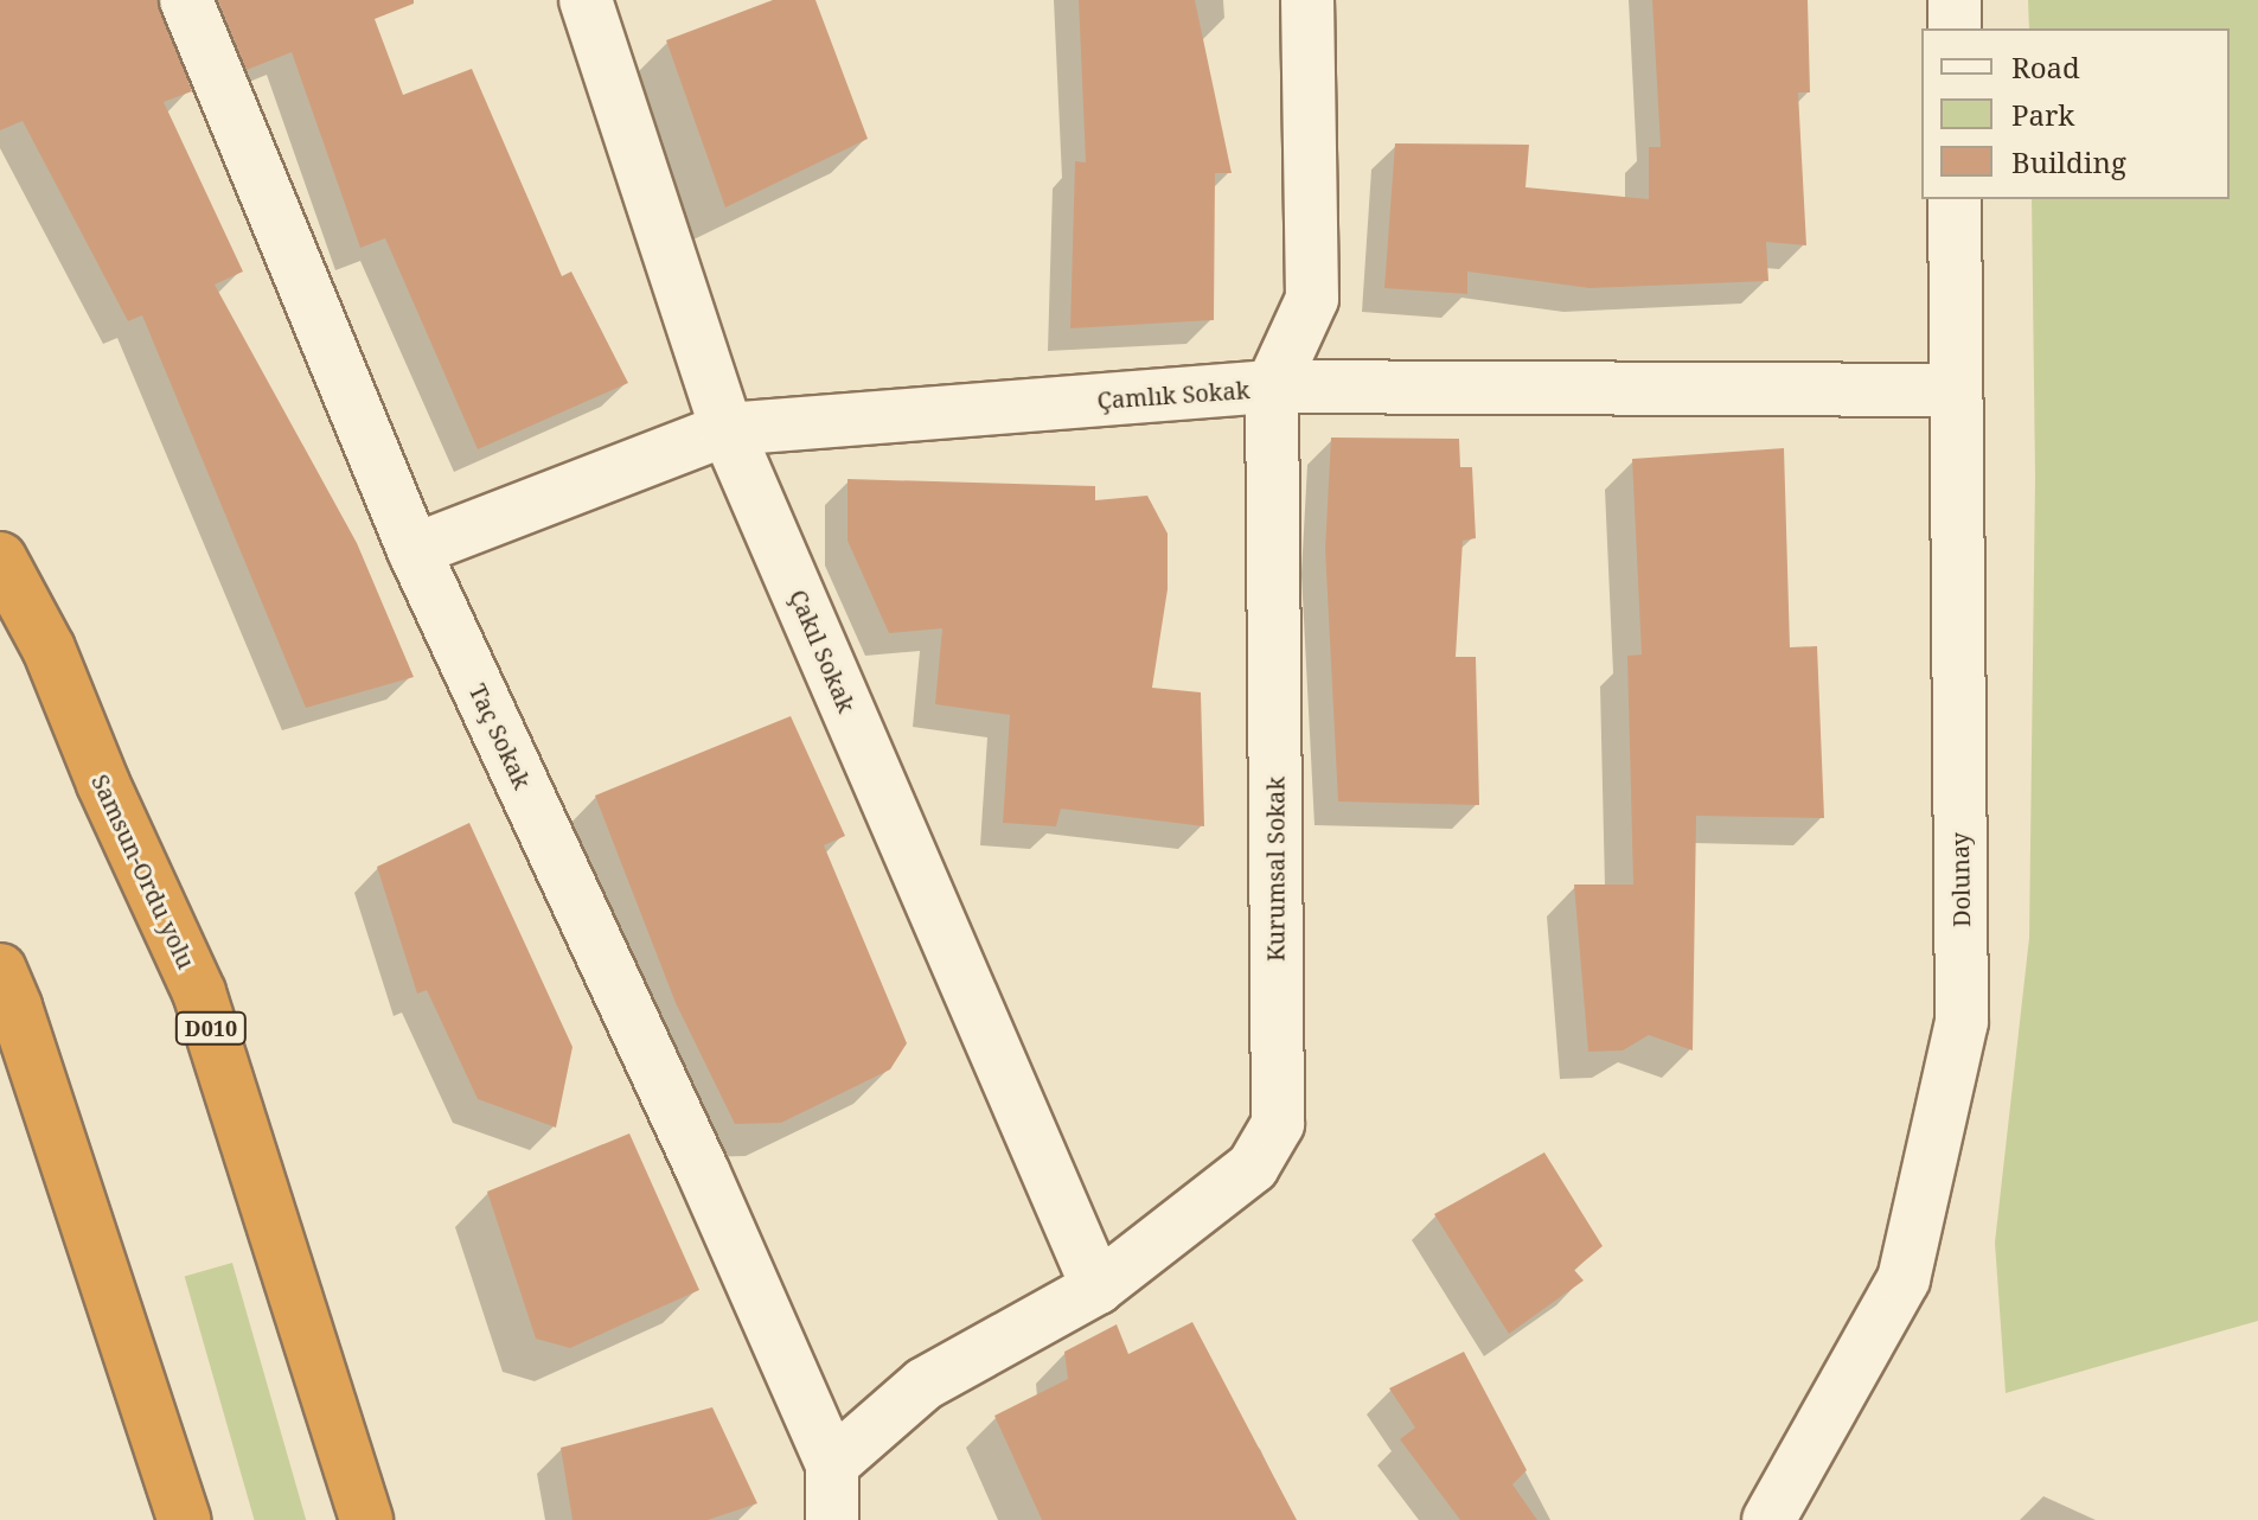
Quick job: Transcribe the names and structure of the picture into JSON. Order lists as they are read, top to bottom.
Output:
{
  "streets": {
    "highway": ["Samsun-Ordu yolu", "D010"],
    "street": [
      "Çamlık Sokak",
      "Çakıl Sokak",
      "Taç Sokak",
      "Kurumsal Sokak",
      "Dolunay"
    ]
  },
  "crossings": [
    ["Çamlık Sokak", "Çakıl Sokak"],
    ["Çamlık Sokak", "Taç Sokak"],
    ["Çamlık Sokak", "Kurumsal Sokak"],
    ["Çamlık Sokak", "Dolunay"],
    ["Çakıl Sokak", "Kurumsal Sokak"],
    ["Taç Sokak", "Kurumsal Sokak"]
  ],
  "legend": ["Road", "Park", "Building"]
}
